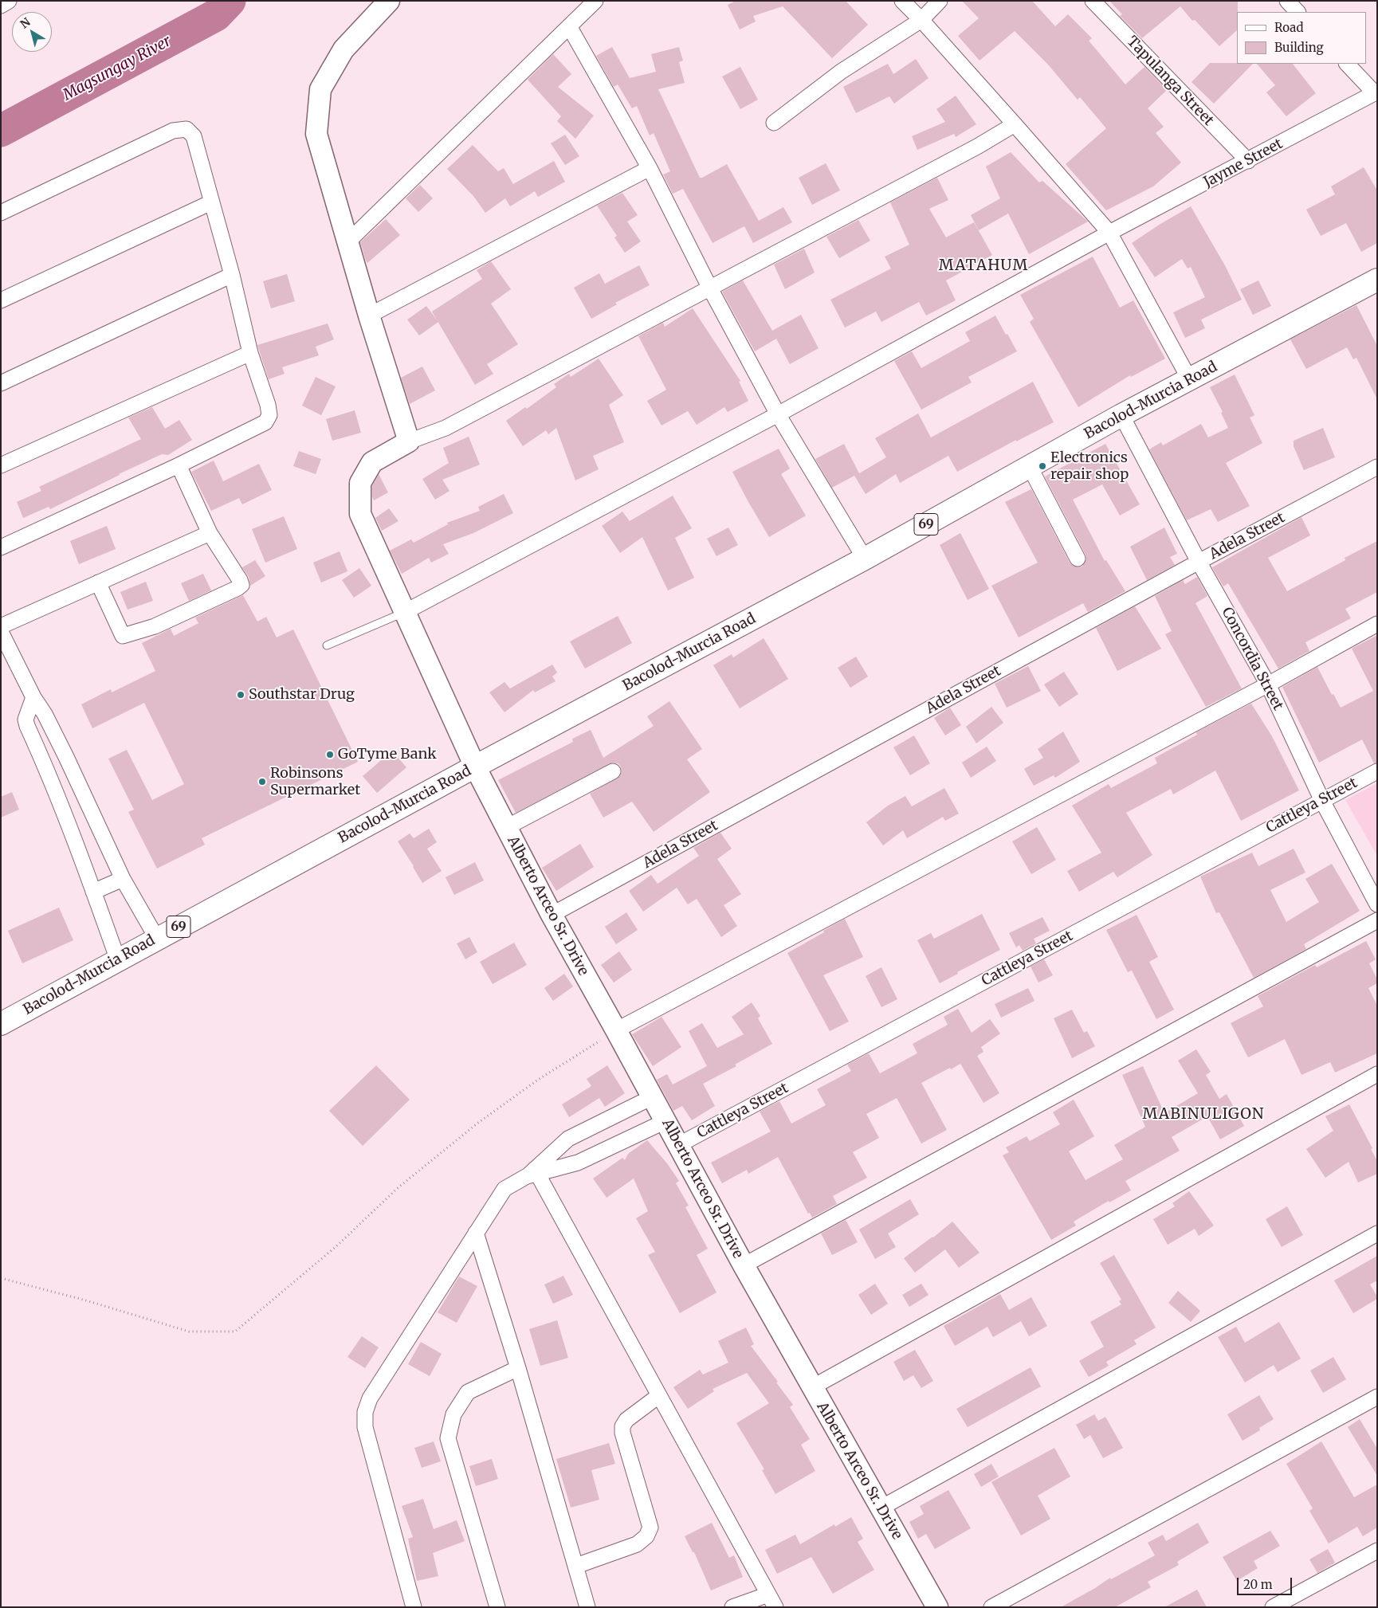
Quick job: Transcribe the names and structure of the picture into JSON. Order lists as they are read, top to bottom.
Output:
{
  "streets": {
    "main road": ["Bacolod-Murcia Road", "69"],
    "street": [
      "Tapulanga Street",
      "Jayme Street",
      "Adela Street",
      "Concordia Street",
      "Cattleya Street",
      "Alberto Arceo Sr. Drive"
    ]
  },
  "crossings": [
    ["Tapulanga Street", "Jayme Street"],
    ["Jayme Street", "Alberto Arceo Sr. Drive"],
    ["Bacolod-Murcia Road", "Concordia Street"],
    ["Bacolod-Murcia Road", "Alberto Arceo Sr. Drive"],
    ["Adela Street", "Concordia Street"],
    ["Adela Street", "Alberto Arceo Sr. Drive"],
    ["Concordia Street", "Cattleya Street"],
    ["Cattleya Street", "Alberto Arceo Sr. Drive"]
  ],
  "districts": ["MATAHUM", "MABINULIGON"],
  "water": ["Magsungay River"],
  "places": [
    "Electronics repair shop",
    "Southstar Drug",
    "GoTyme Bank",
    "Robinsons Supermarket"
  ],
  "legend": ["Road", "Building"],
  "scale_bar": "20 m",
  "north": "top left"
}
